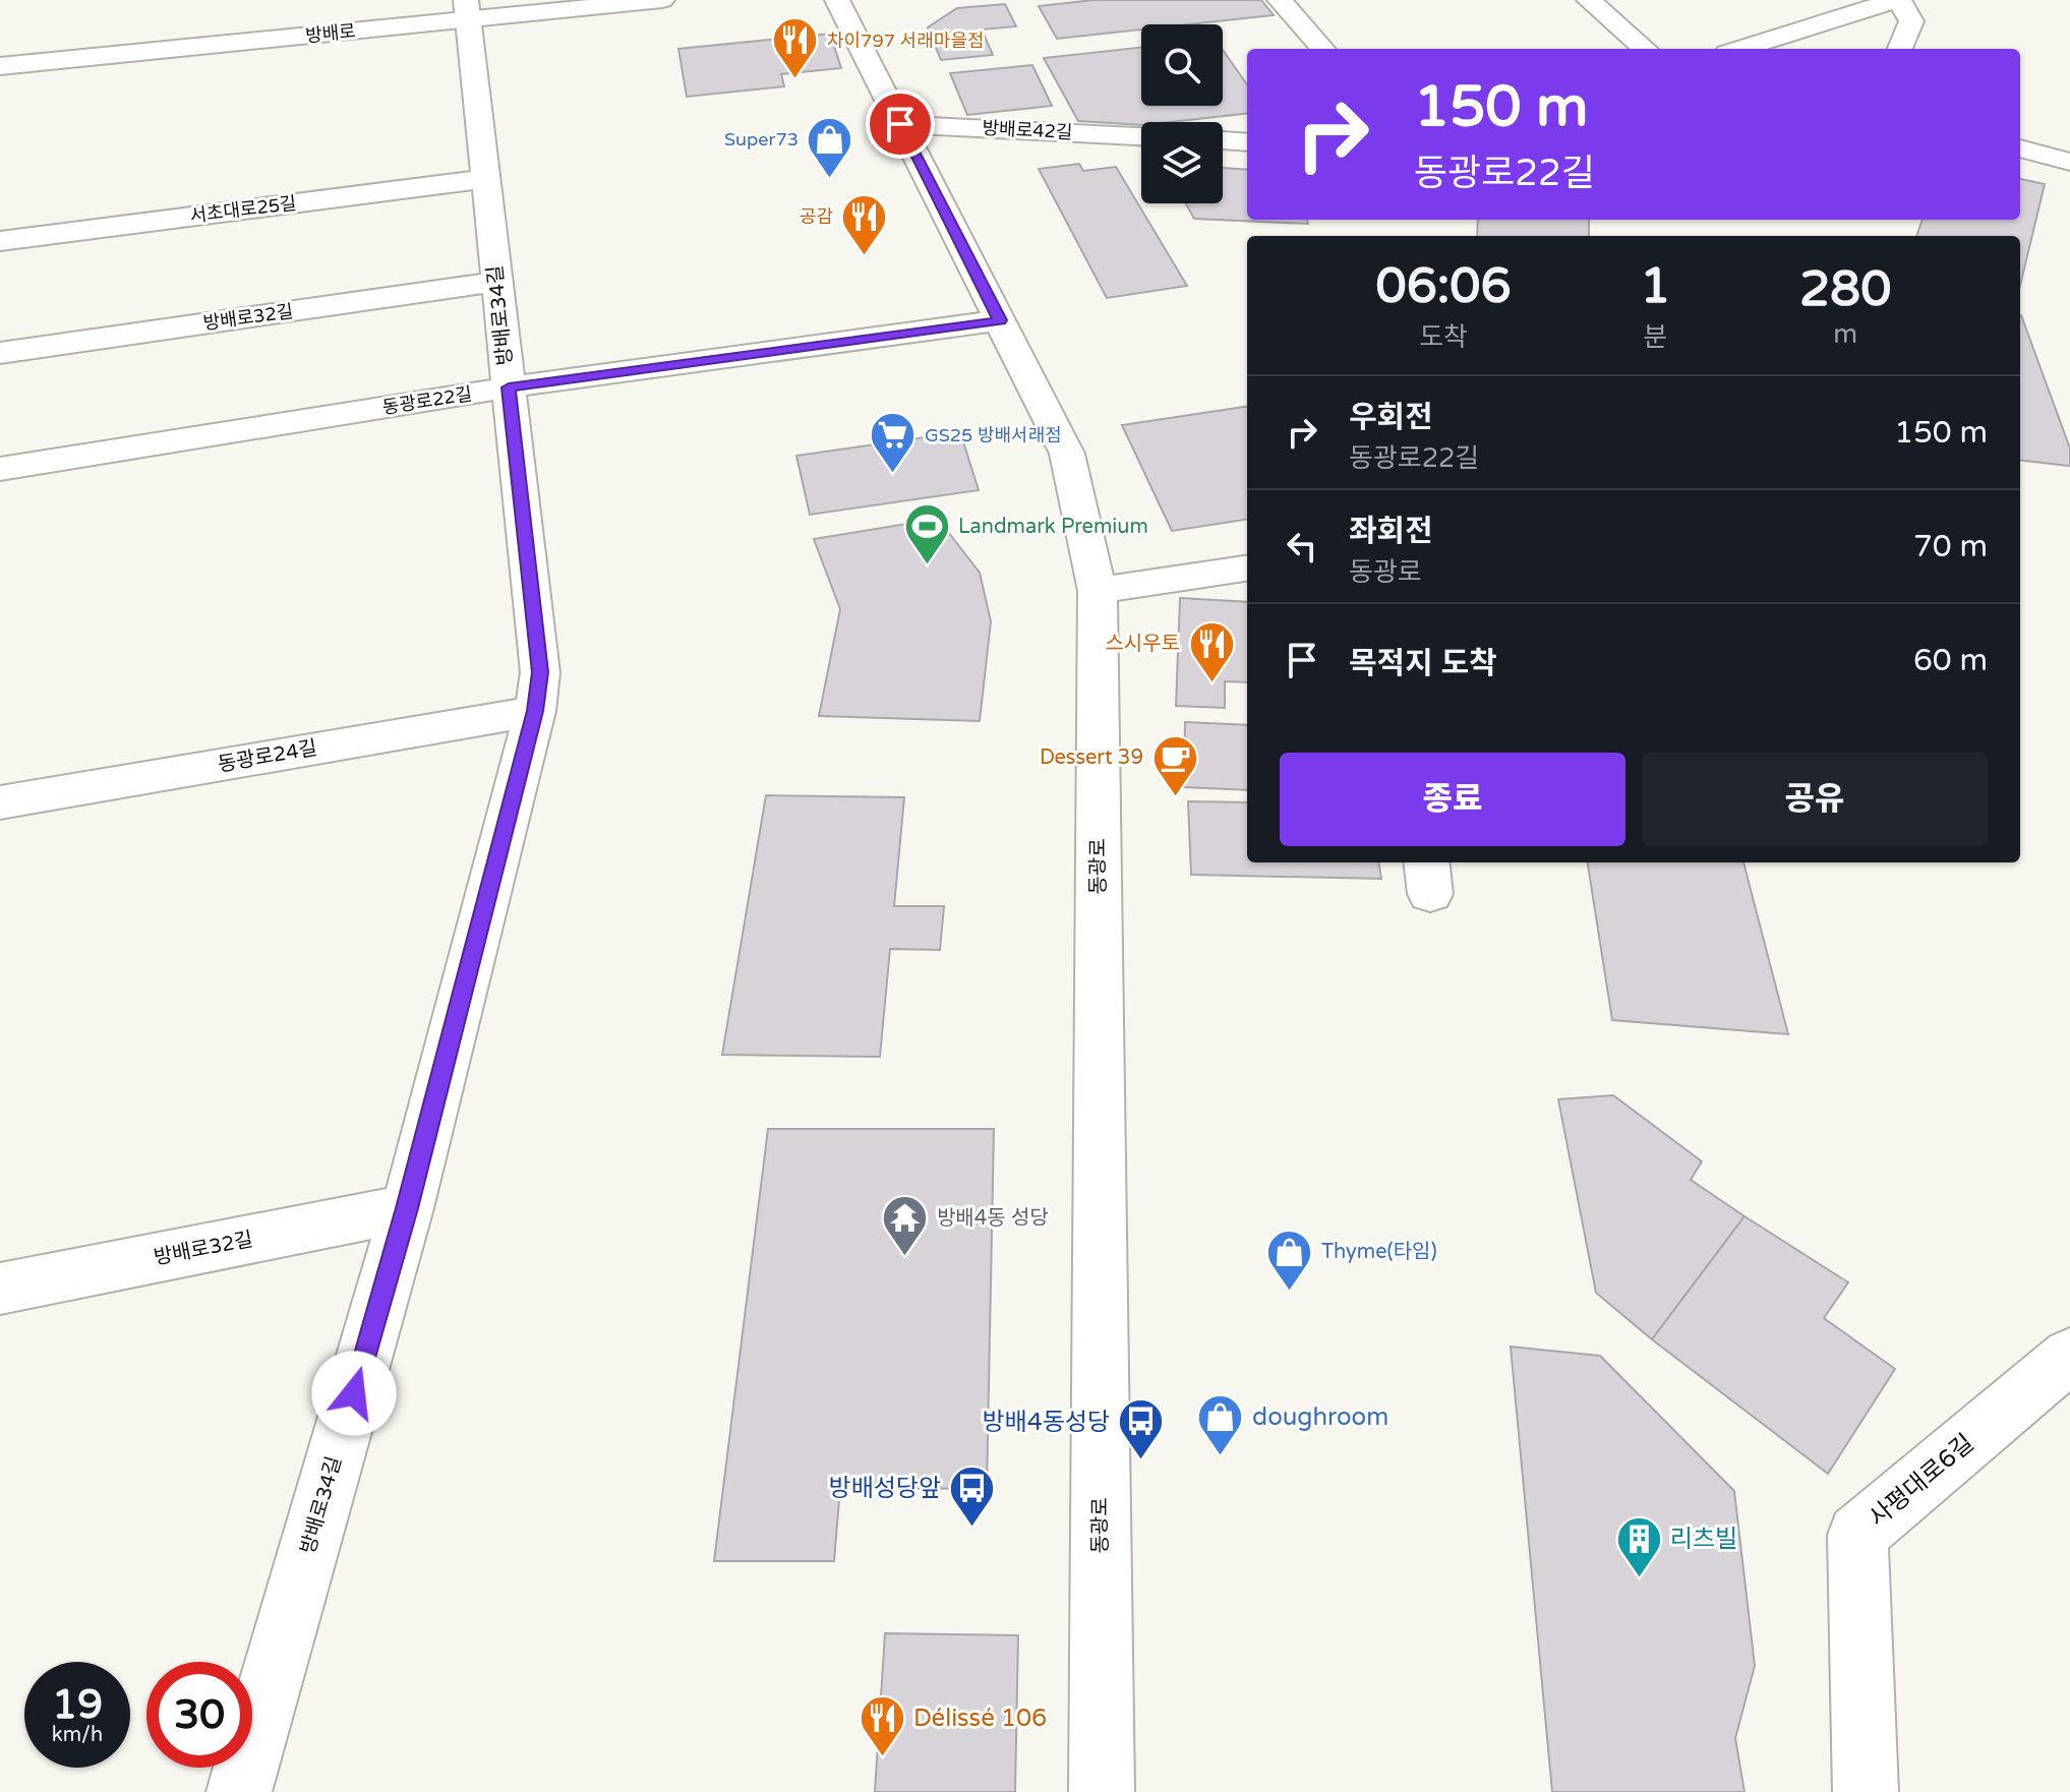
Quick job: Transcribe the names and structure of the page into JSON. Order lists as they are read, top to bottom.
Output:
{
  "streets": {
    "street": [
      "방배로",
      "방배로42길",
      "서초대로25길",
      "방배로34길",
      "방배로32길",
      "동광로22길",
      "동광로24길",
      "동광로",
      "사평대로6길"
    ]
  },
  "crossings": [
    ["방배로", "방배로34길"],
    ["방배로42길", "동광로"],
    ["서초대로25길", "방배로34길"],
    ["방배로34길", "방배로32길"],
    ["방배로34길", "동광로22길"],
    ["방배로34길", "동광로24길"],
    ["동광로22길", "동광로"]
  ],
  "places": {
    "restaurant": [
      "차이797 서래마을점",
      "공감",
      "스시우토",
      "Délissé 106"
    ],
    "shop": ["Super73", "Thyme(타임)", "doughroom"],
    "supermarket": ["GS25 방배서래점"],
    "sports": ["Landmark Premium"],
    "cafe": ["Dessert 39"],
    "temple": ["방배4동 성당"],
    "bus stop": ["방배4동성당", "방배성당앞"],
    "building": ["리츠빌"]
  },
  "page": {
    "turn": ["150 m", "동광로22길"],
    "eta": [
      "06:06",
      "도착",
      "1",
      "분",
      "280",
      "m"
    ],
    "list": [
      {
        "name": "우회전",
        "note": "동광로22길",
        "value": "150 m"
      },
      {
        "name": "좌회전",
        "note": "동광로",
        "value": "70 m"
      },
      {
        "name": "목적지 도착",
        "value": "60 m"
      }
    ],
    "buttons": ["종료", "공유"],
    "speed": "19 km/h",
    "limit": "30"
  }
}
